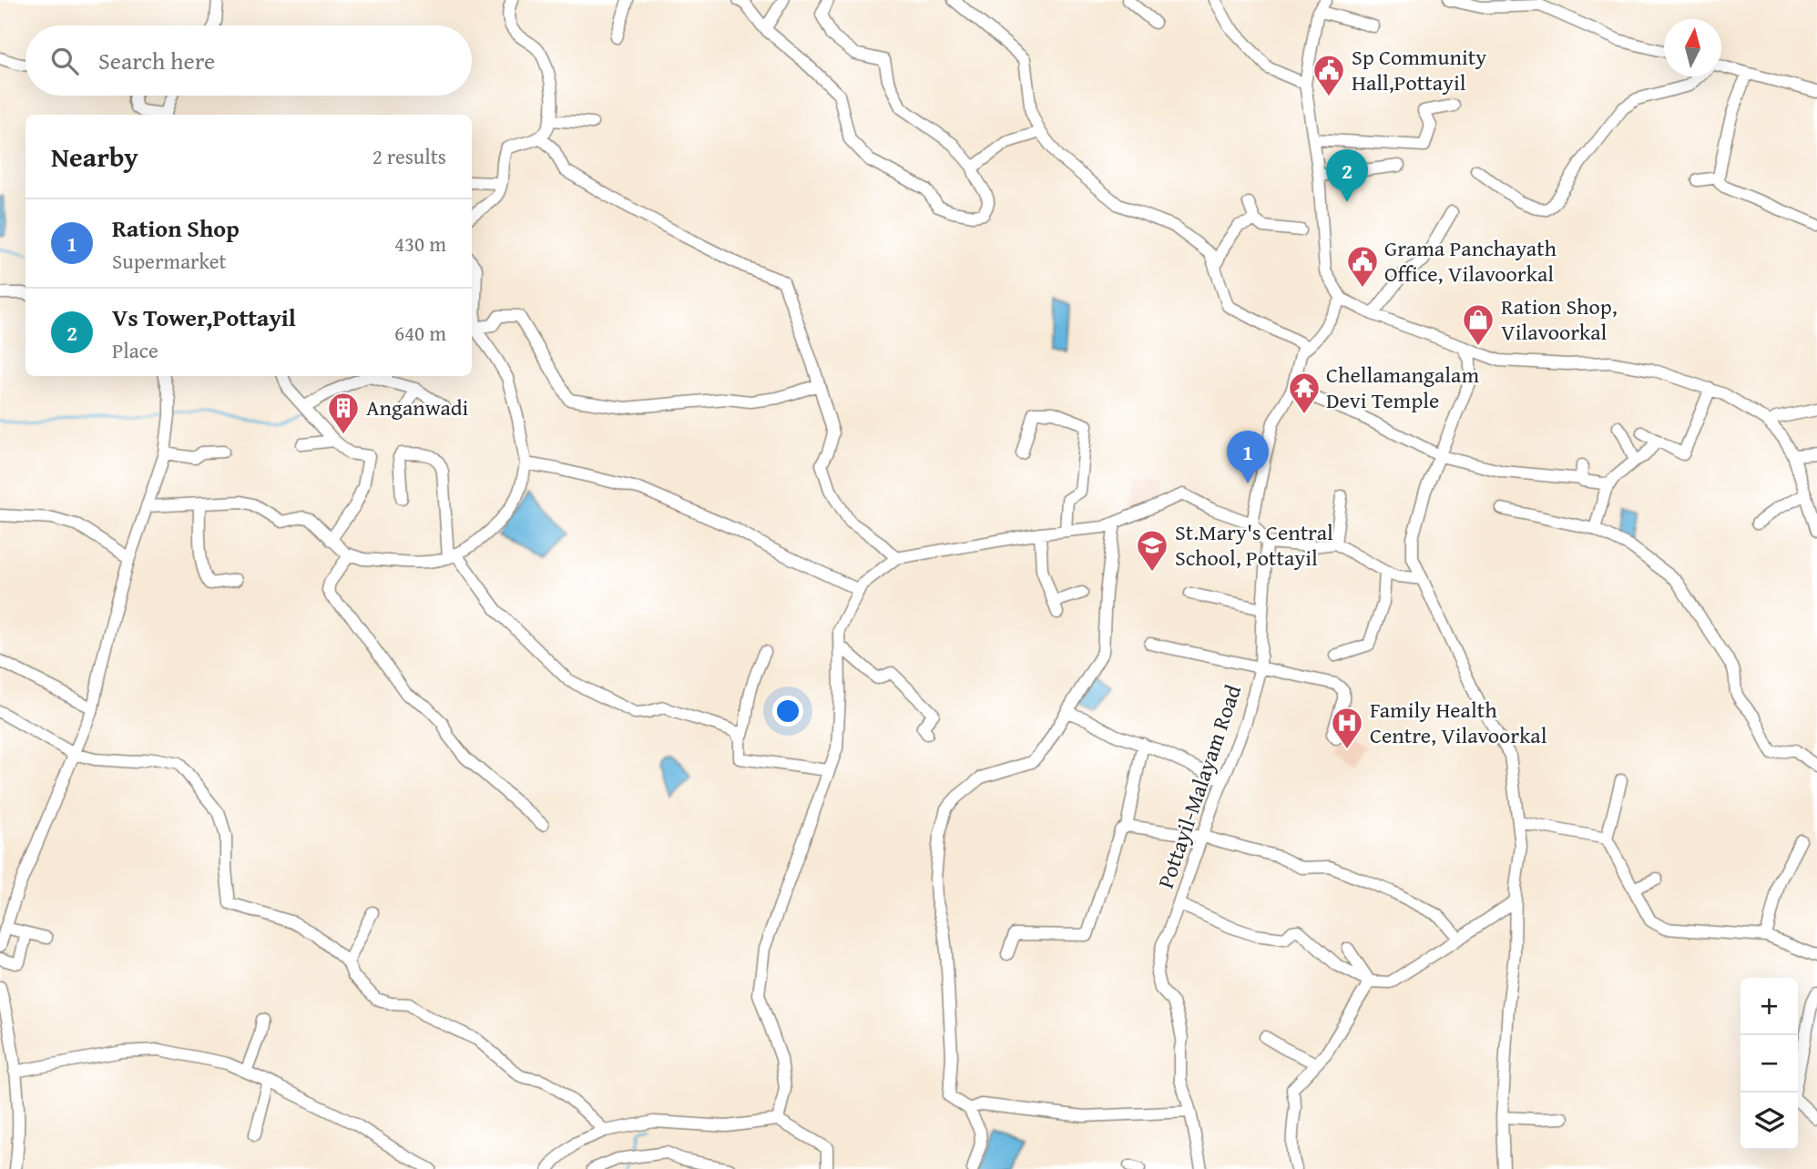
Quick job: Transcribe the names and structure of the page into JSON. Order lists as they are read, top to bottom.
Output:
{
  "streets": {
    "street": ["Pottayil-Malayam Road"]
  },
  "places": {
    "public building": ["Sp Community Hall,Pottayil", "Grama Panchayath Office, Vilavoorkal"],
    "shop": ["Ration Shop, Vilavoorkal"],
    "temple": ["Chellamangalam Devi Temple"],
    "building": ["Anganwadi"],
    "school or university": ["St.Mary's Central School, Pottayil"],
    "hospital": ["Family Health Centre, Vilavoorkal"]
  },
  "north": "top",
  "page": {
    "search": "Search here",
    "heading": ["Nearby", "2 results"],
    "pins": ["2", "1"],
    "list": [
      {
        "mark": "1",
        "name": "Ration Shop",
        "note": "Supermarket",
        "value": "430 m"
      },
      {
        "mark": "2",
        "name": "Vs Tower,Pottayil",
        "note": "Place",
        "value": "640 m"
      }
    ],
    "map_buttons": ["+", "−"]
  }
}
